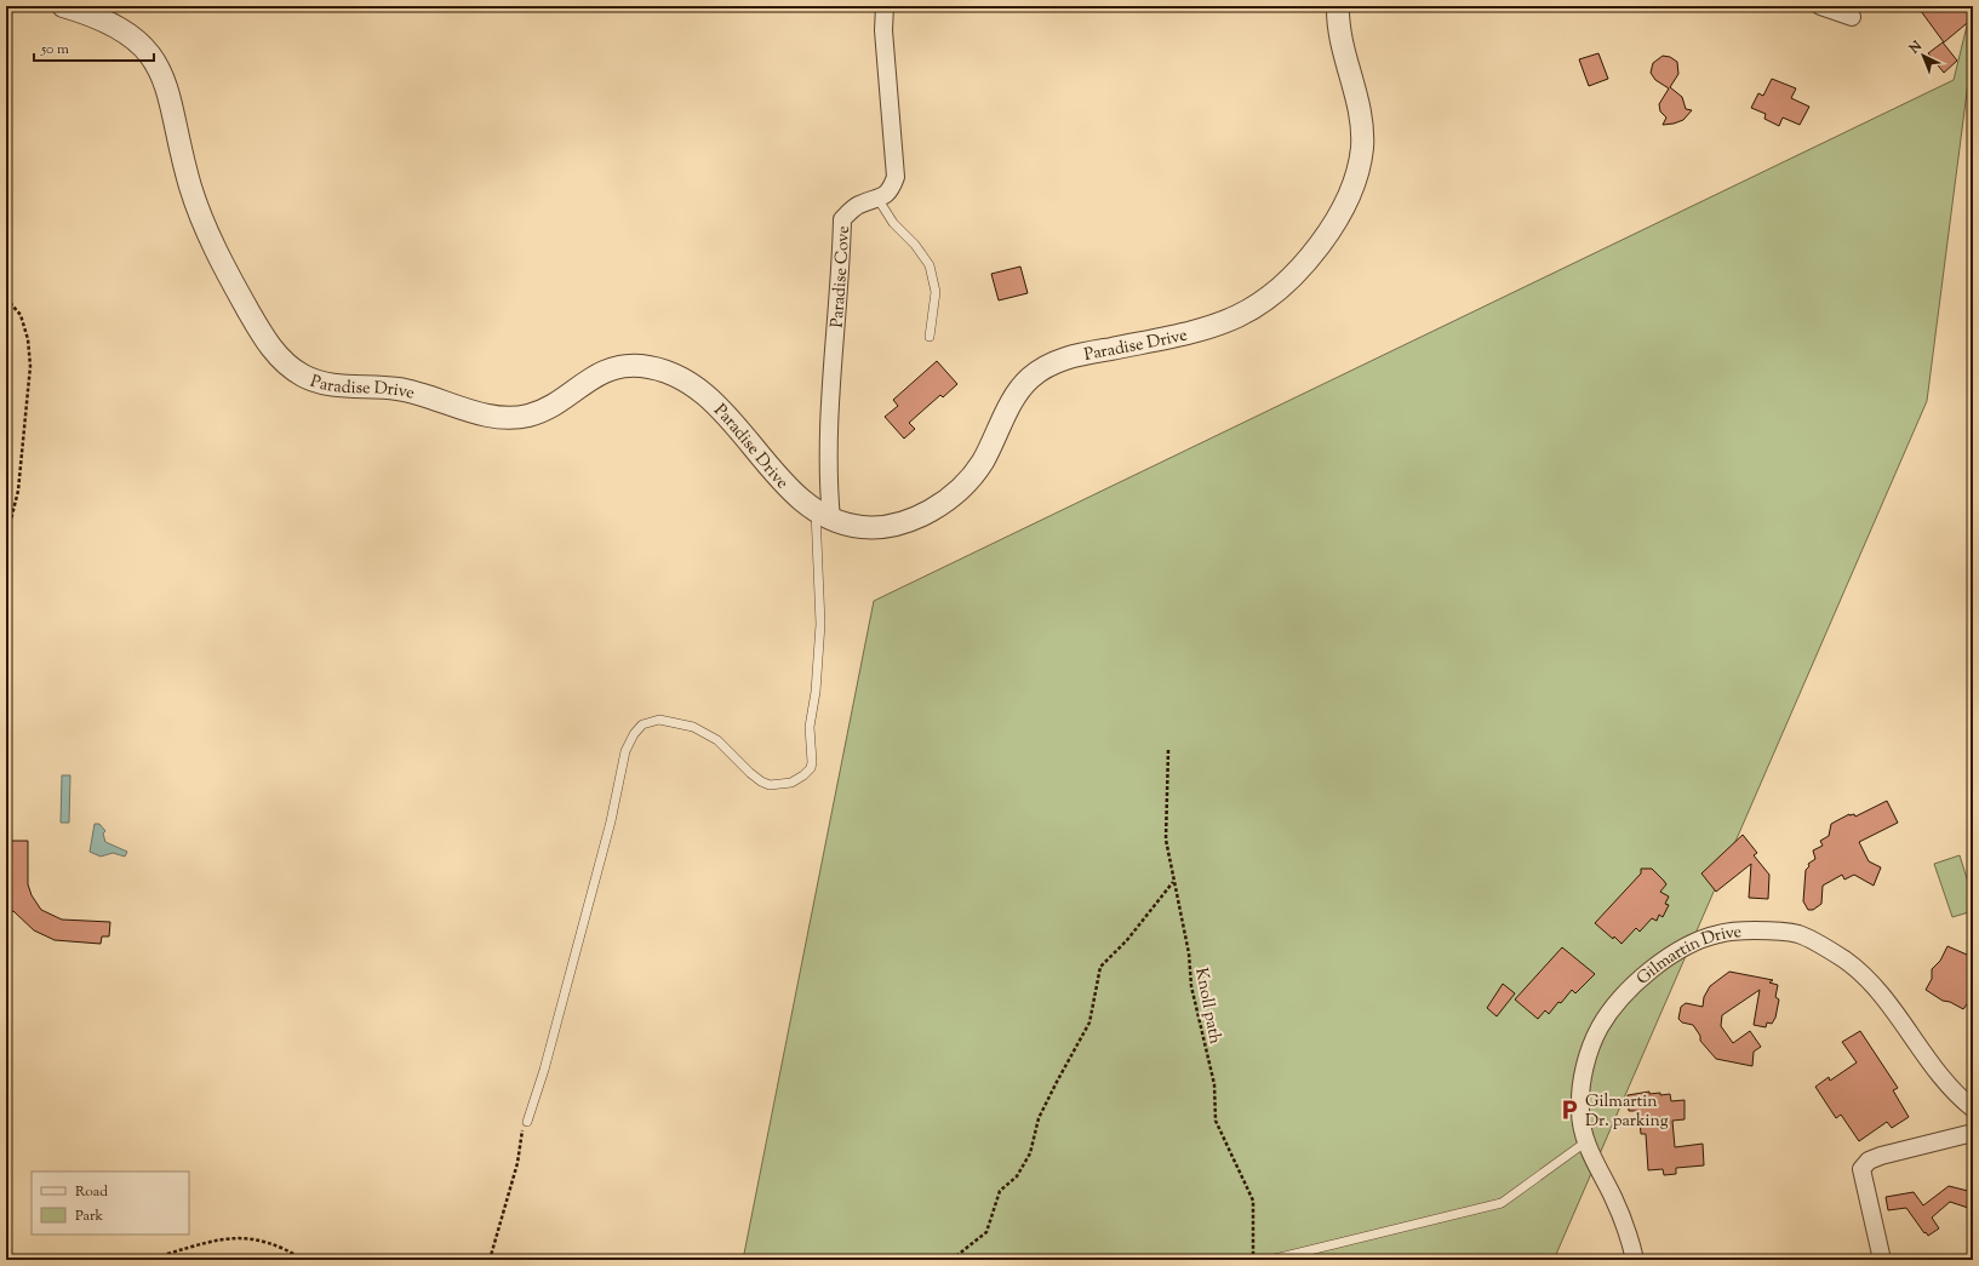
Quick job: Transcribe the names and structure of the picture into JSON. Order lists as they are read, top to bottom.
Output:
{
  "streets": {
    "street": ["Paradise Cove", "Paradise Drive", "Gilmartin Drive"],
    "path": ["Knoll path"]
  },
  "crossings": [
    ["Paradise Cove", "Paradise Drive"]
  ],
  "places": {
    "parking": ["Gilmartin Dr. parking"]
  },
  "legend": ["Road", "Park"],
  "scale_bar": "50 m",
  "north": "top left"
}
